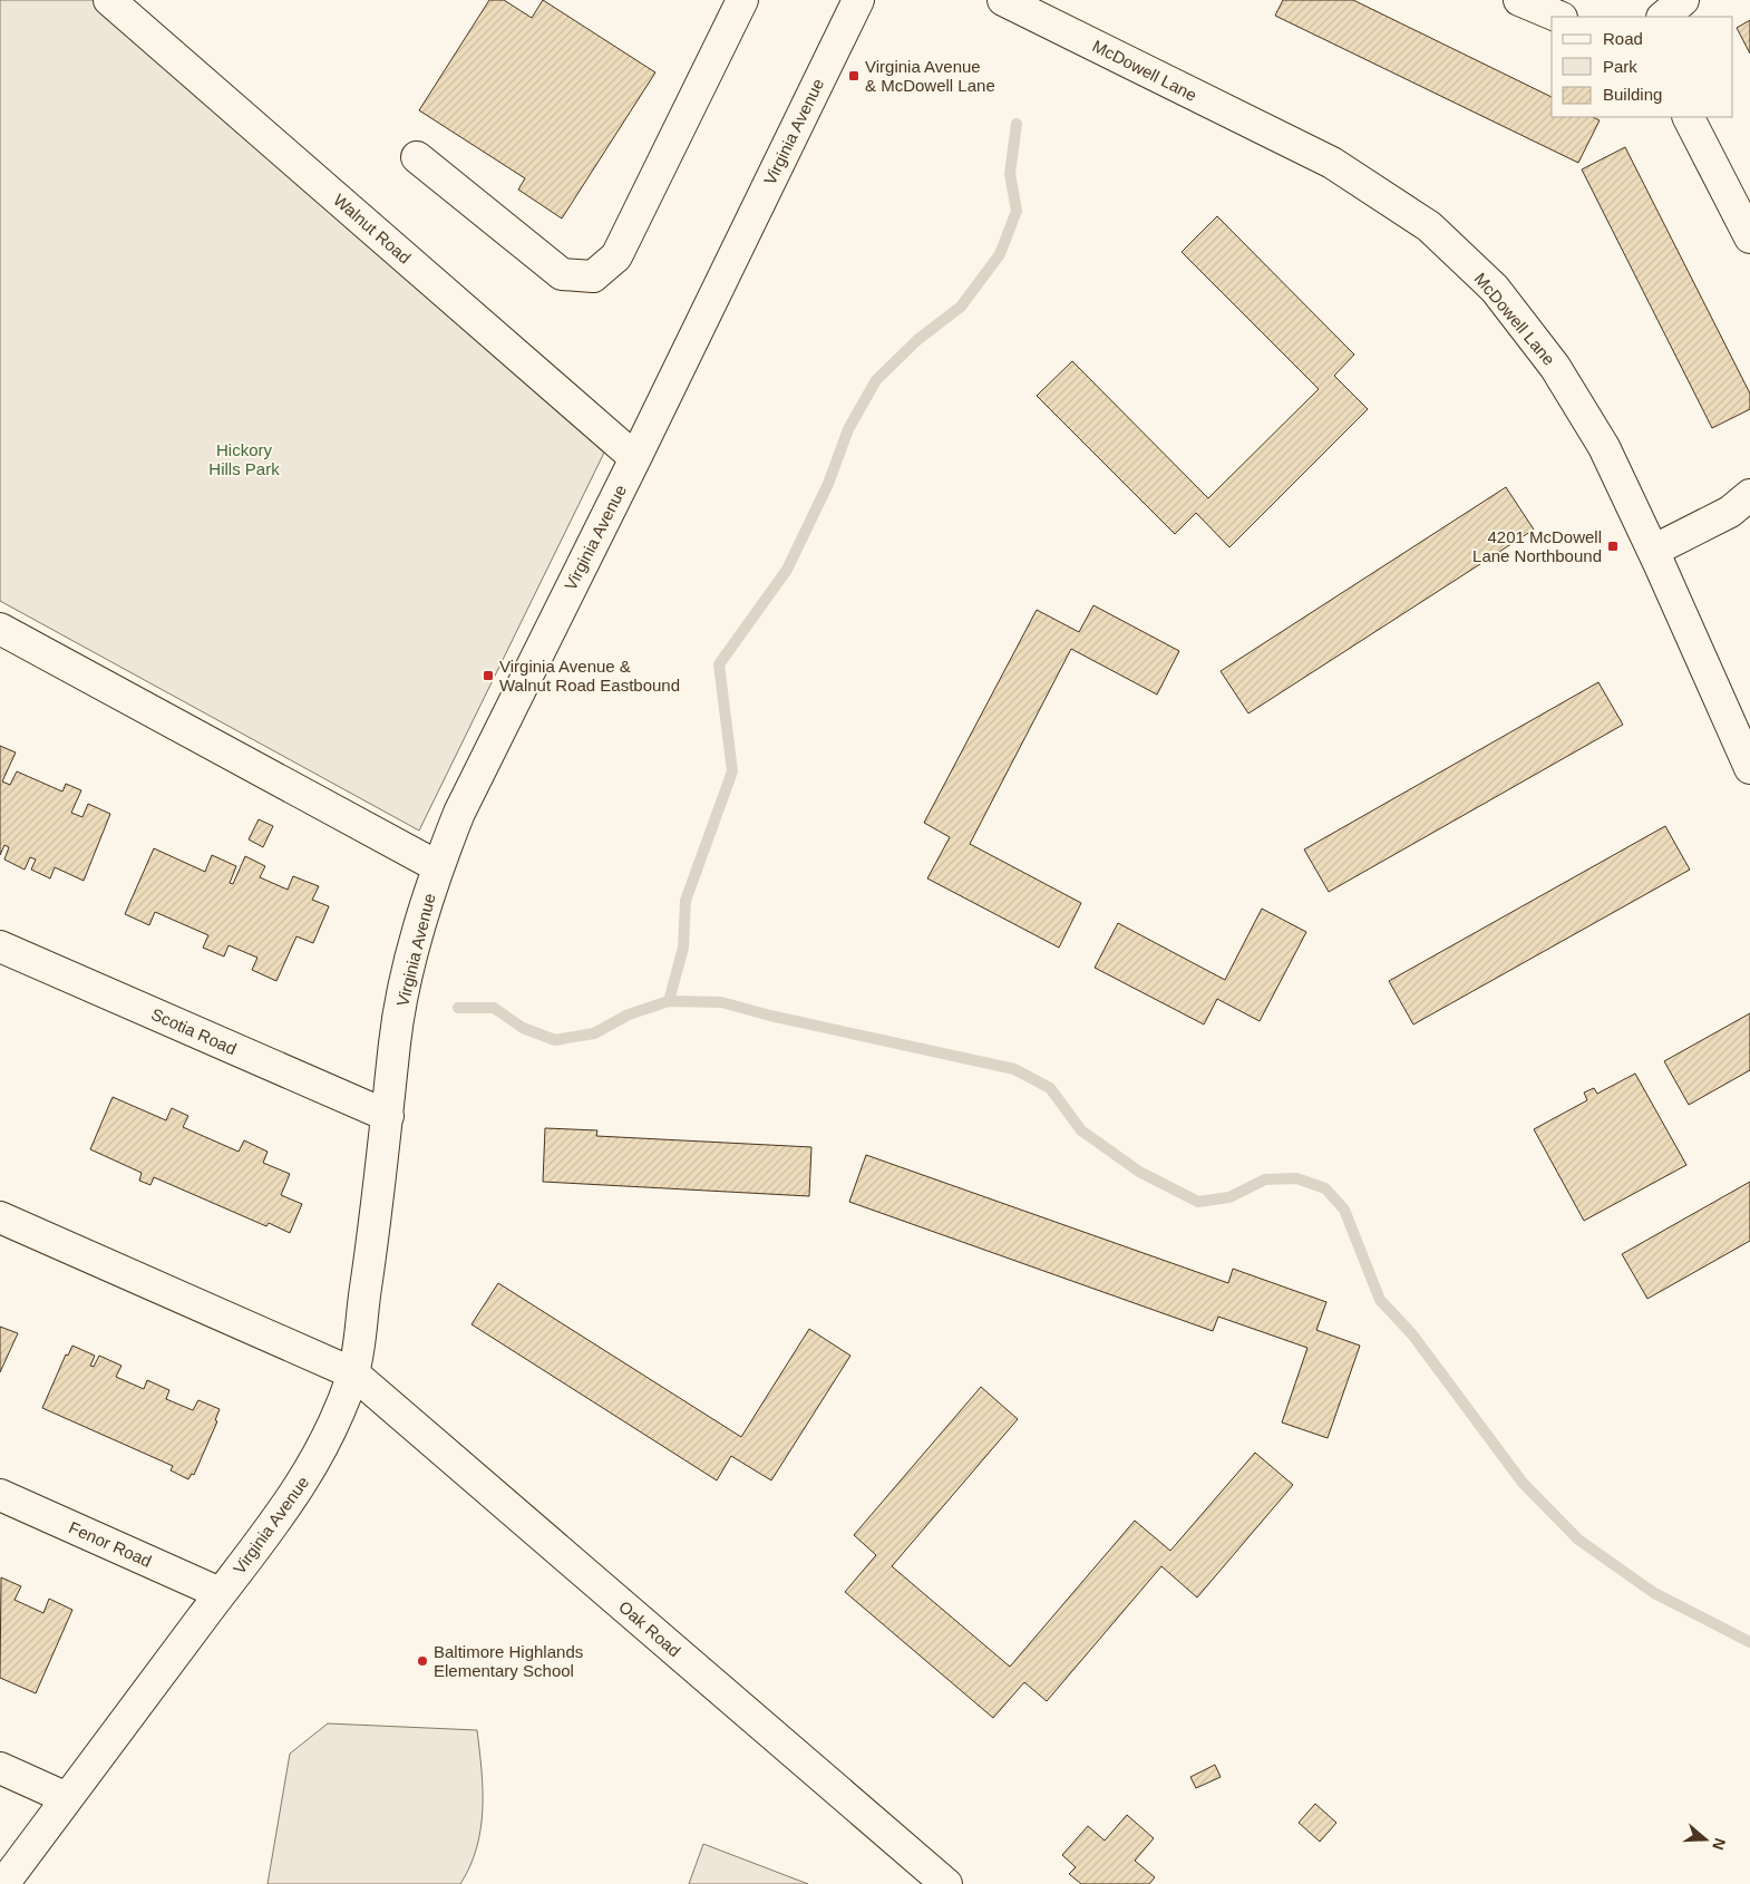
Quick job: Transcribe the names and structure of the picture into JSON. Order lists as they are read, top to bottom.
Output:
{
  "streets": {
    "street": [
      "McDowell Lane",
      "Virginia Avenue",
      "Walnut Road",
      "Scotia Road",
      "Fenor Road",
      "Oak Road"
    ]
  },
  "crossings": [
    ["Virginia Avenue", "Walnut Road"],
    ["Virginia Avenue", "Scotia Road"],
    ["Virginia Avenue", "Fenor Road"],
    ["Virginia Avenue", "Oak Road"]
  ],
  "parks": ["Hickory Hills Park"],
  "places": {
    "transit": ["Virginia Avenue & McDowell Lane", "4201 McDowell Lane Northbound", "Virginia Avenue & Walnut Road Eastbound"],
    "other": ["Baltimore Highlands Elementary School"]
  },
  "legend": ["Road", "Park", "Building"],
  "north": "right"
}
